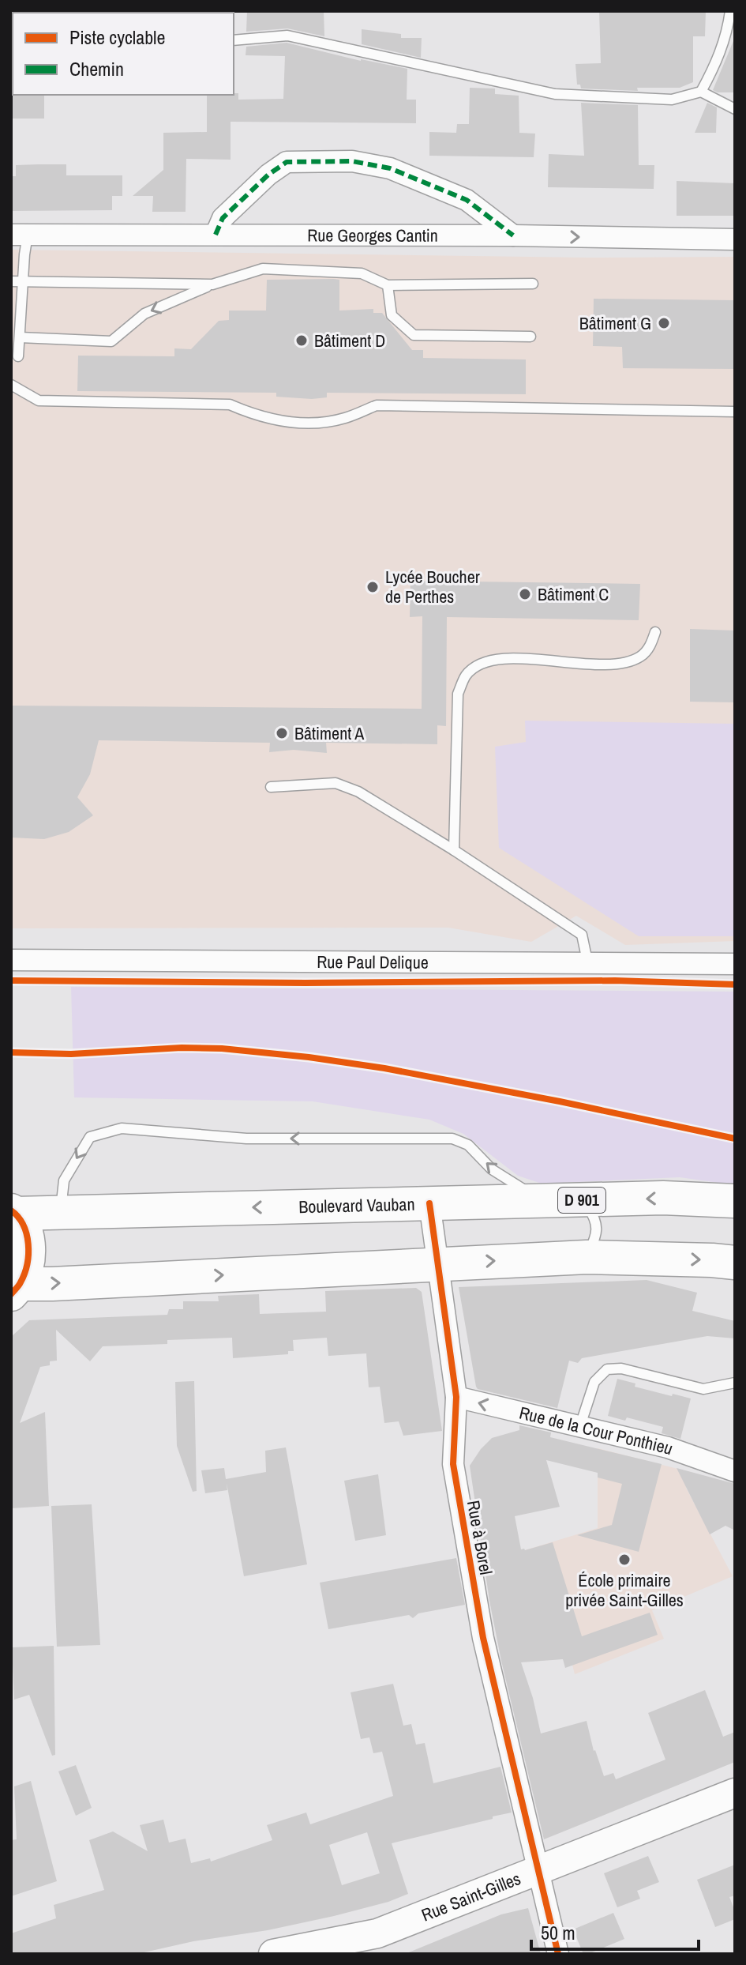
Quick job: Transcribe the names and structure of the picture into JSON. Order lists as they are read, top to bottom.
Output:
{
  "streets": {
    "main road": ["D 901", "Boulevard Vauban"],
    "street": [
      "Rue Georges Cantin",
      "Rue Paul Delique",
      "Rue de la Cour Ponthieu",
      "Rue à Borel",
      "Rue Saint-Gilles"
    ]
  },
  "crossings": [
    ["Boulevard Vauban", "Rue à Borel"],
    ["Rue de la Cour Ponthieu", "Rue à Borel"],
    ["Rue à Borel", "Rue Saint-Gilles"]
  ],
  "one_way": ["Rue de la Cour Ponthieu"],
  "places": [
    "Bâtiment G",
    "Bâtiment D",
    "Lycée Boucher de Perthes",
    "Bâtiment C",
    "Bâtiment A",
    "École primaire privée Saint-Gilles"
  ],
  "legend": ["Piste cyclable", "Chemin"],
  "scale_bar": "50 m"
}
